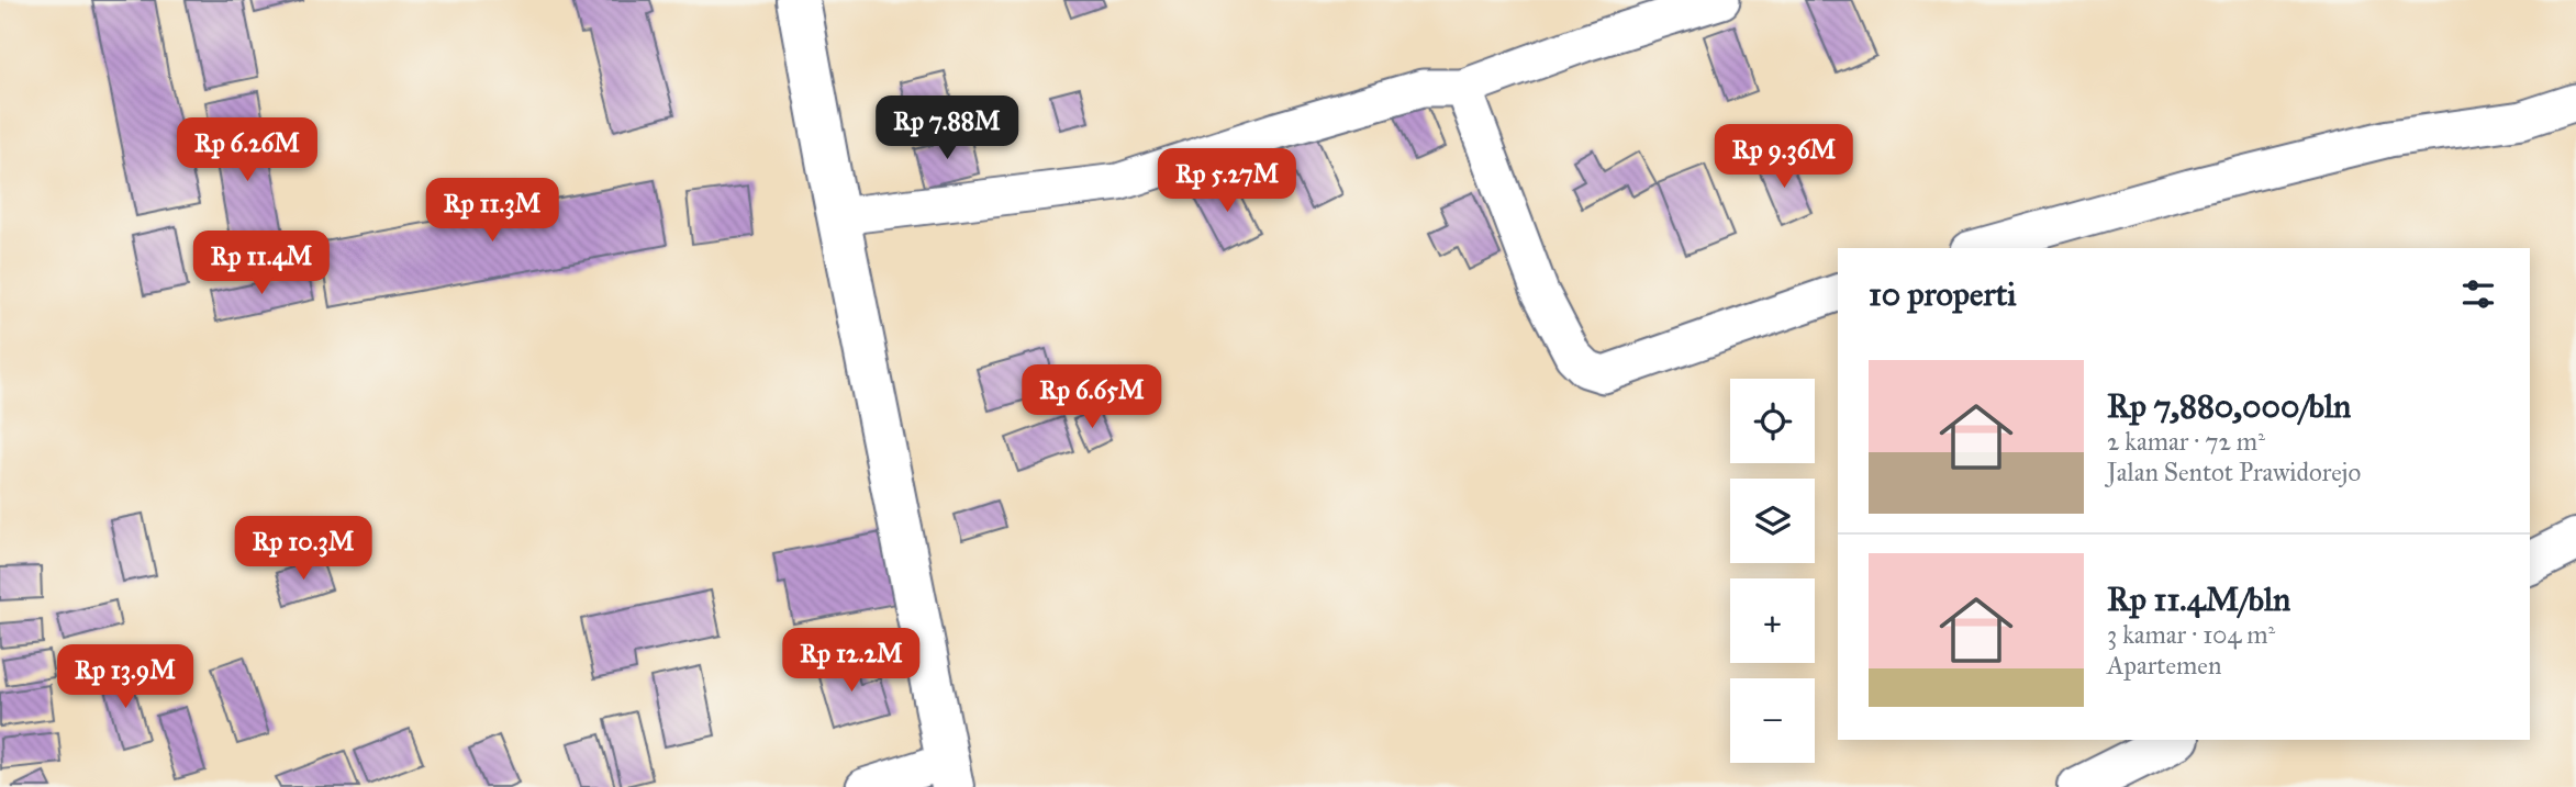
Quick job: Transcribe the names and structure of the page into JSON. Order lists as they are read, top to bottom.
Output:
{
  "page": {
    "price": [
      "Rp 7.88M",
      "Rp 6.26M",
      "Rp 9.36M",
      "Rp 5.27M",
      "Rp 11.3M",
      "Rp 11.4M",
      "Rp 6.65M",
      "Rp 10.3M",
      "Rp 12.2M",
      "Rp 13.9M"
    ],
    "heading": "10 properti",
    "list": [
      {
        "name": "Rp 7,880,000/bln",
        "note": "2 kamar · 72 m² · Jalan Sentot Prawidorejo"
      },
      {
        "name": "Rp 11.4M/bln",
        "note": "3 kamar · 104 m² · Apartemen"
      }
    ],
    "map_buttons": ["+", "−"]
  }
}
